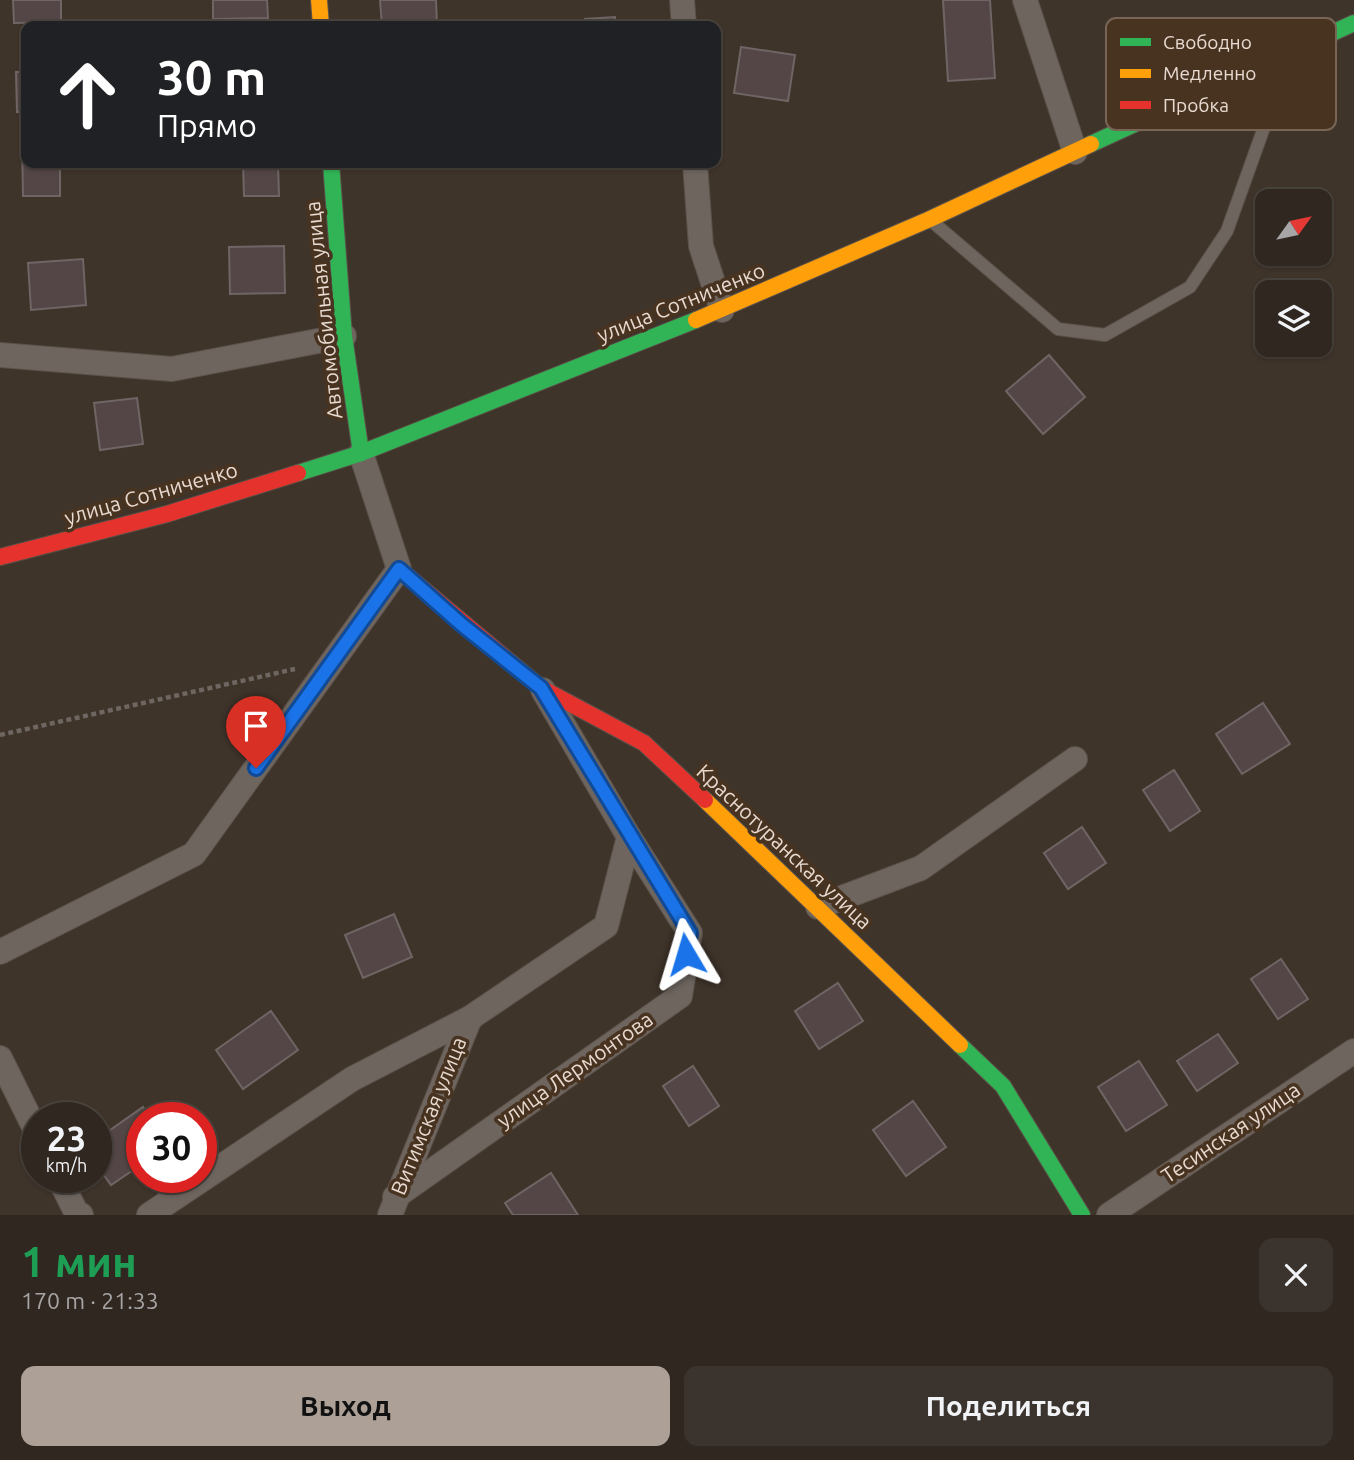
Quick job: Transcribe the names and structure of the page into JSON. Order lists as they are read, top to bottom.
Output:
{
  "streets": {
    "main road": ["улица Сотниченко", "Автомобильная улица", "Краснотуранская улица"],
    "street": ["улица Лермонтова", "Витимская улица", "Тесинская улица"]
  },
  "crossings": [
    ["улица Сотниченко", "Автомобильная улица"],
    ["Краснотуранская улица", "улица Лермонтова"],
    ["улица Лермонтова", "Витимская улица"]
  ],
  "legend": ["Свободно", "Медленно", "Пробка"],
  "north": "top right",
  "page": {
    "turn": ["30 m", "Прямо"],
    "speed": "23 km/h",
    "limit": "30",
    "heading": ["1 мин", "170 m · 21:33"],
    "buttons": ["Выход", "Поделиться"]
  }
}
